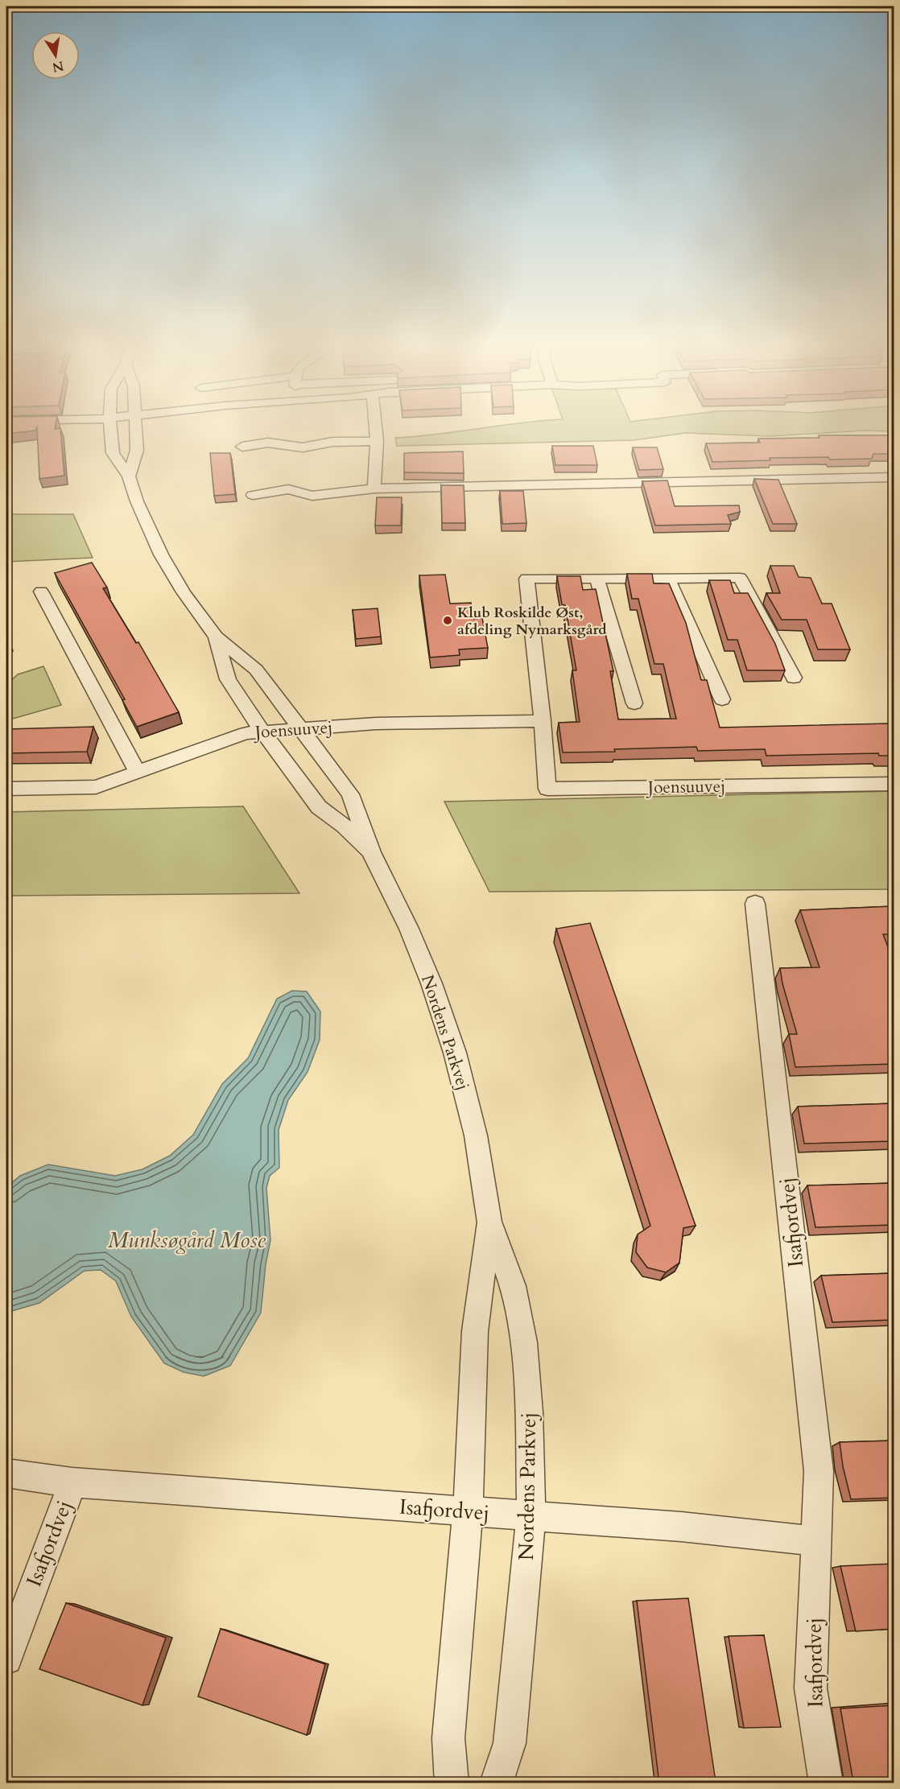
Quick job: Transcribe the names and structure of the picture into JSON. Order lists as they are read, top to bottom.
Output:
{
  "streets": {
    "street": ["Joensuuvej", "Nordens Parkvej", "Isafjordvej"]
  },
  "crossings": [
    ["Joensuuvej", "Nordens Parkvej"],
    ["Nordens Parkvej", "Isafjordvej"]
  ],
  "water": ["Munksøgård Mose"],
  "places": ["Klub Roskilde Øst, afdeling Nymarksgård"],
  "north": "bottom"
}
